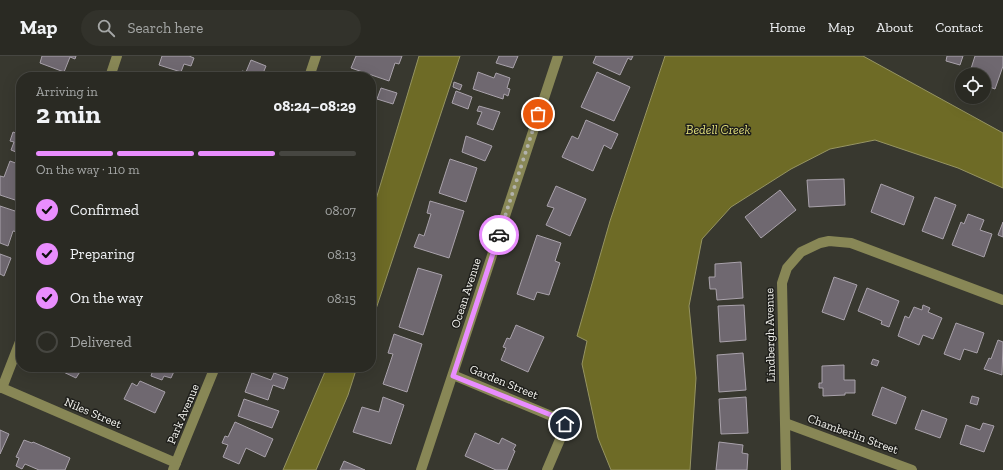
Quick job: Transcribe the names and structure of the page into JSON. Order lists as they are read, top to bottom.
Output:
{
  "streets": {
    "street": [
      "Ocean Avenue",
      "Lindbergh Avenue",
      "Garden Street",
      "Niles Street",
      "Park Avenue",
      "Chamberlin Street"
    ]
  },
  "crossings": [
    ["Ocean Avenue", "Garden Street"],
    ["Lindbergh Avenue", "Chamberlin Street"],
    ["Niles Street", "Park Avenue"]
  ],
  "water": ["Bedell Creek"],
  "page": {
    "header": "Map",
    "search": "Search here",
    "nav": [
      "Home",
      "Map",
      "About",
      "Contact"
    ],
    "heading": ["2 min", "Arriving in", "08:24–08:29"],
    "bar": "On the way · 110 m",
    "list": [
      ["Confirmed", "08:07"],
      ["Preparing", "08:13"],
      ["On the way", "08:15"],
      "Delivered"
    ]
  }
}
